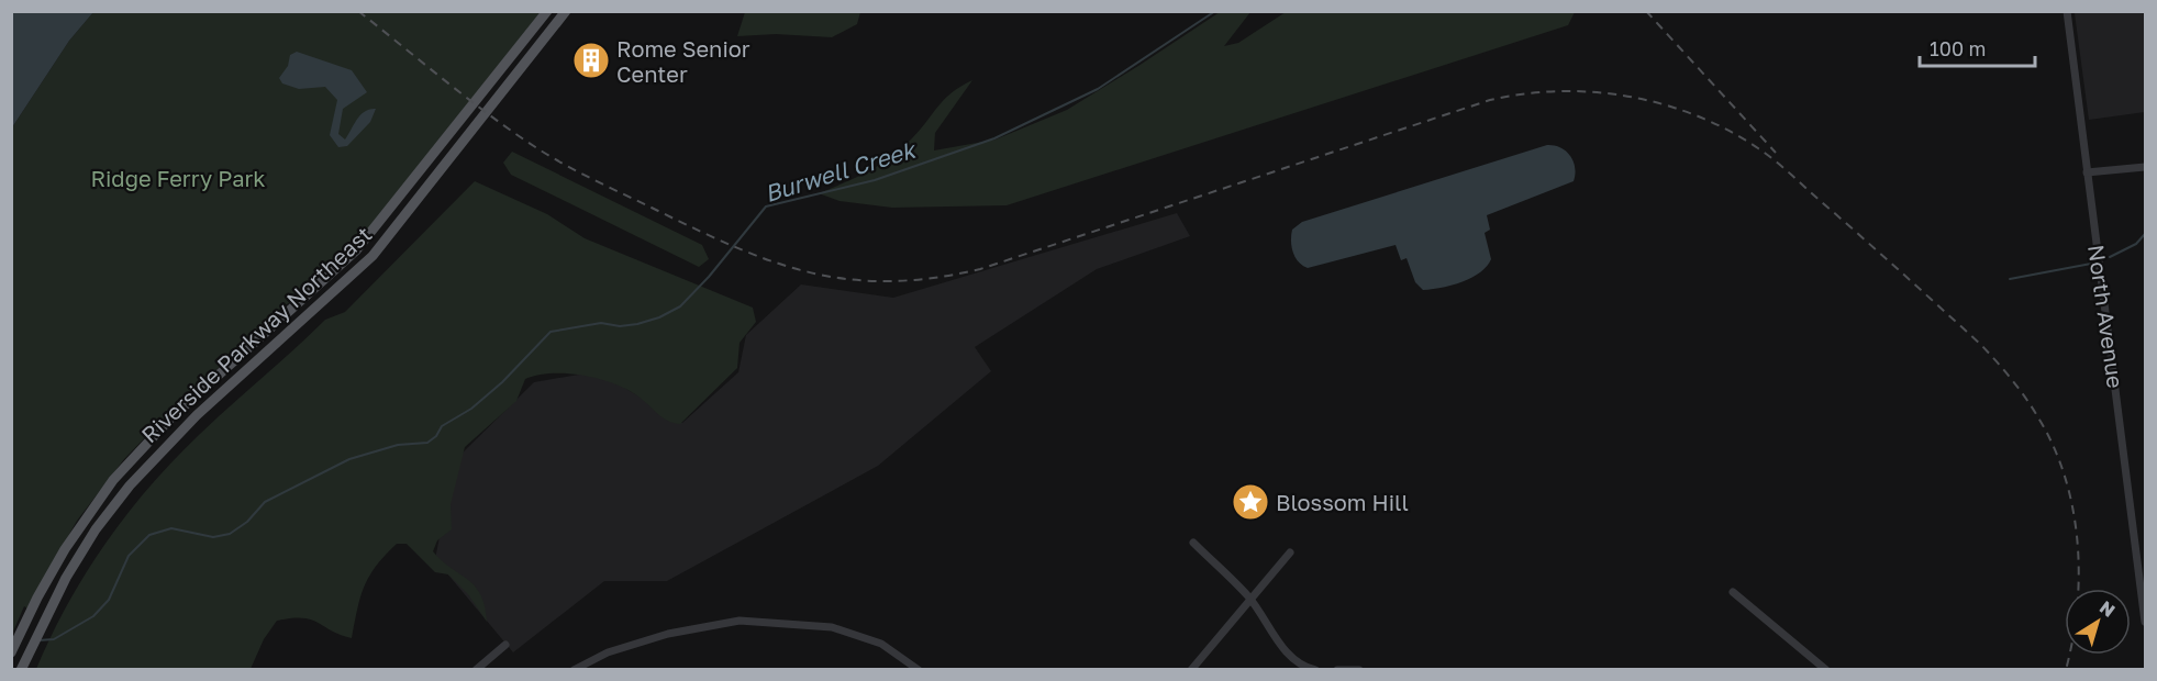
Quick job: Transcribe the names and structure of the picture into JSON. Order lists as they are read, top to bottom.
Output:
{
  "streets": {
    "main road": ["Riverside Parkway Northeast"],
    "street": ["North Avenue"]
  },
  "water": ["Burwell Creek"],
  "parks": ["Ridge Ferry Park"],
  "places": {
    "building": ["Rome Senior Center"],
    "place": ["Blossom Hill"]
  },
  "scale_bar": "100 m",
  "north": "top right"
}
